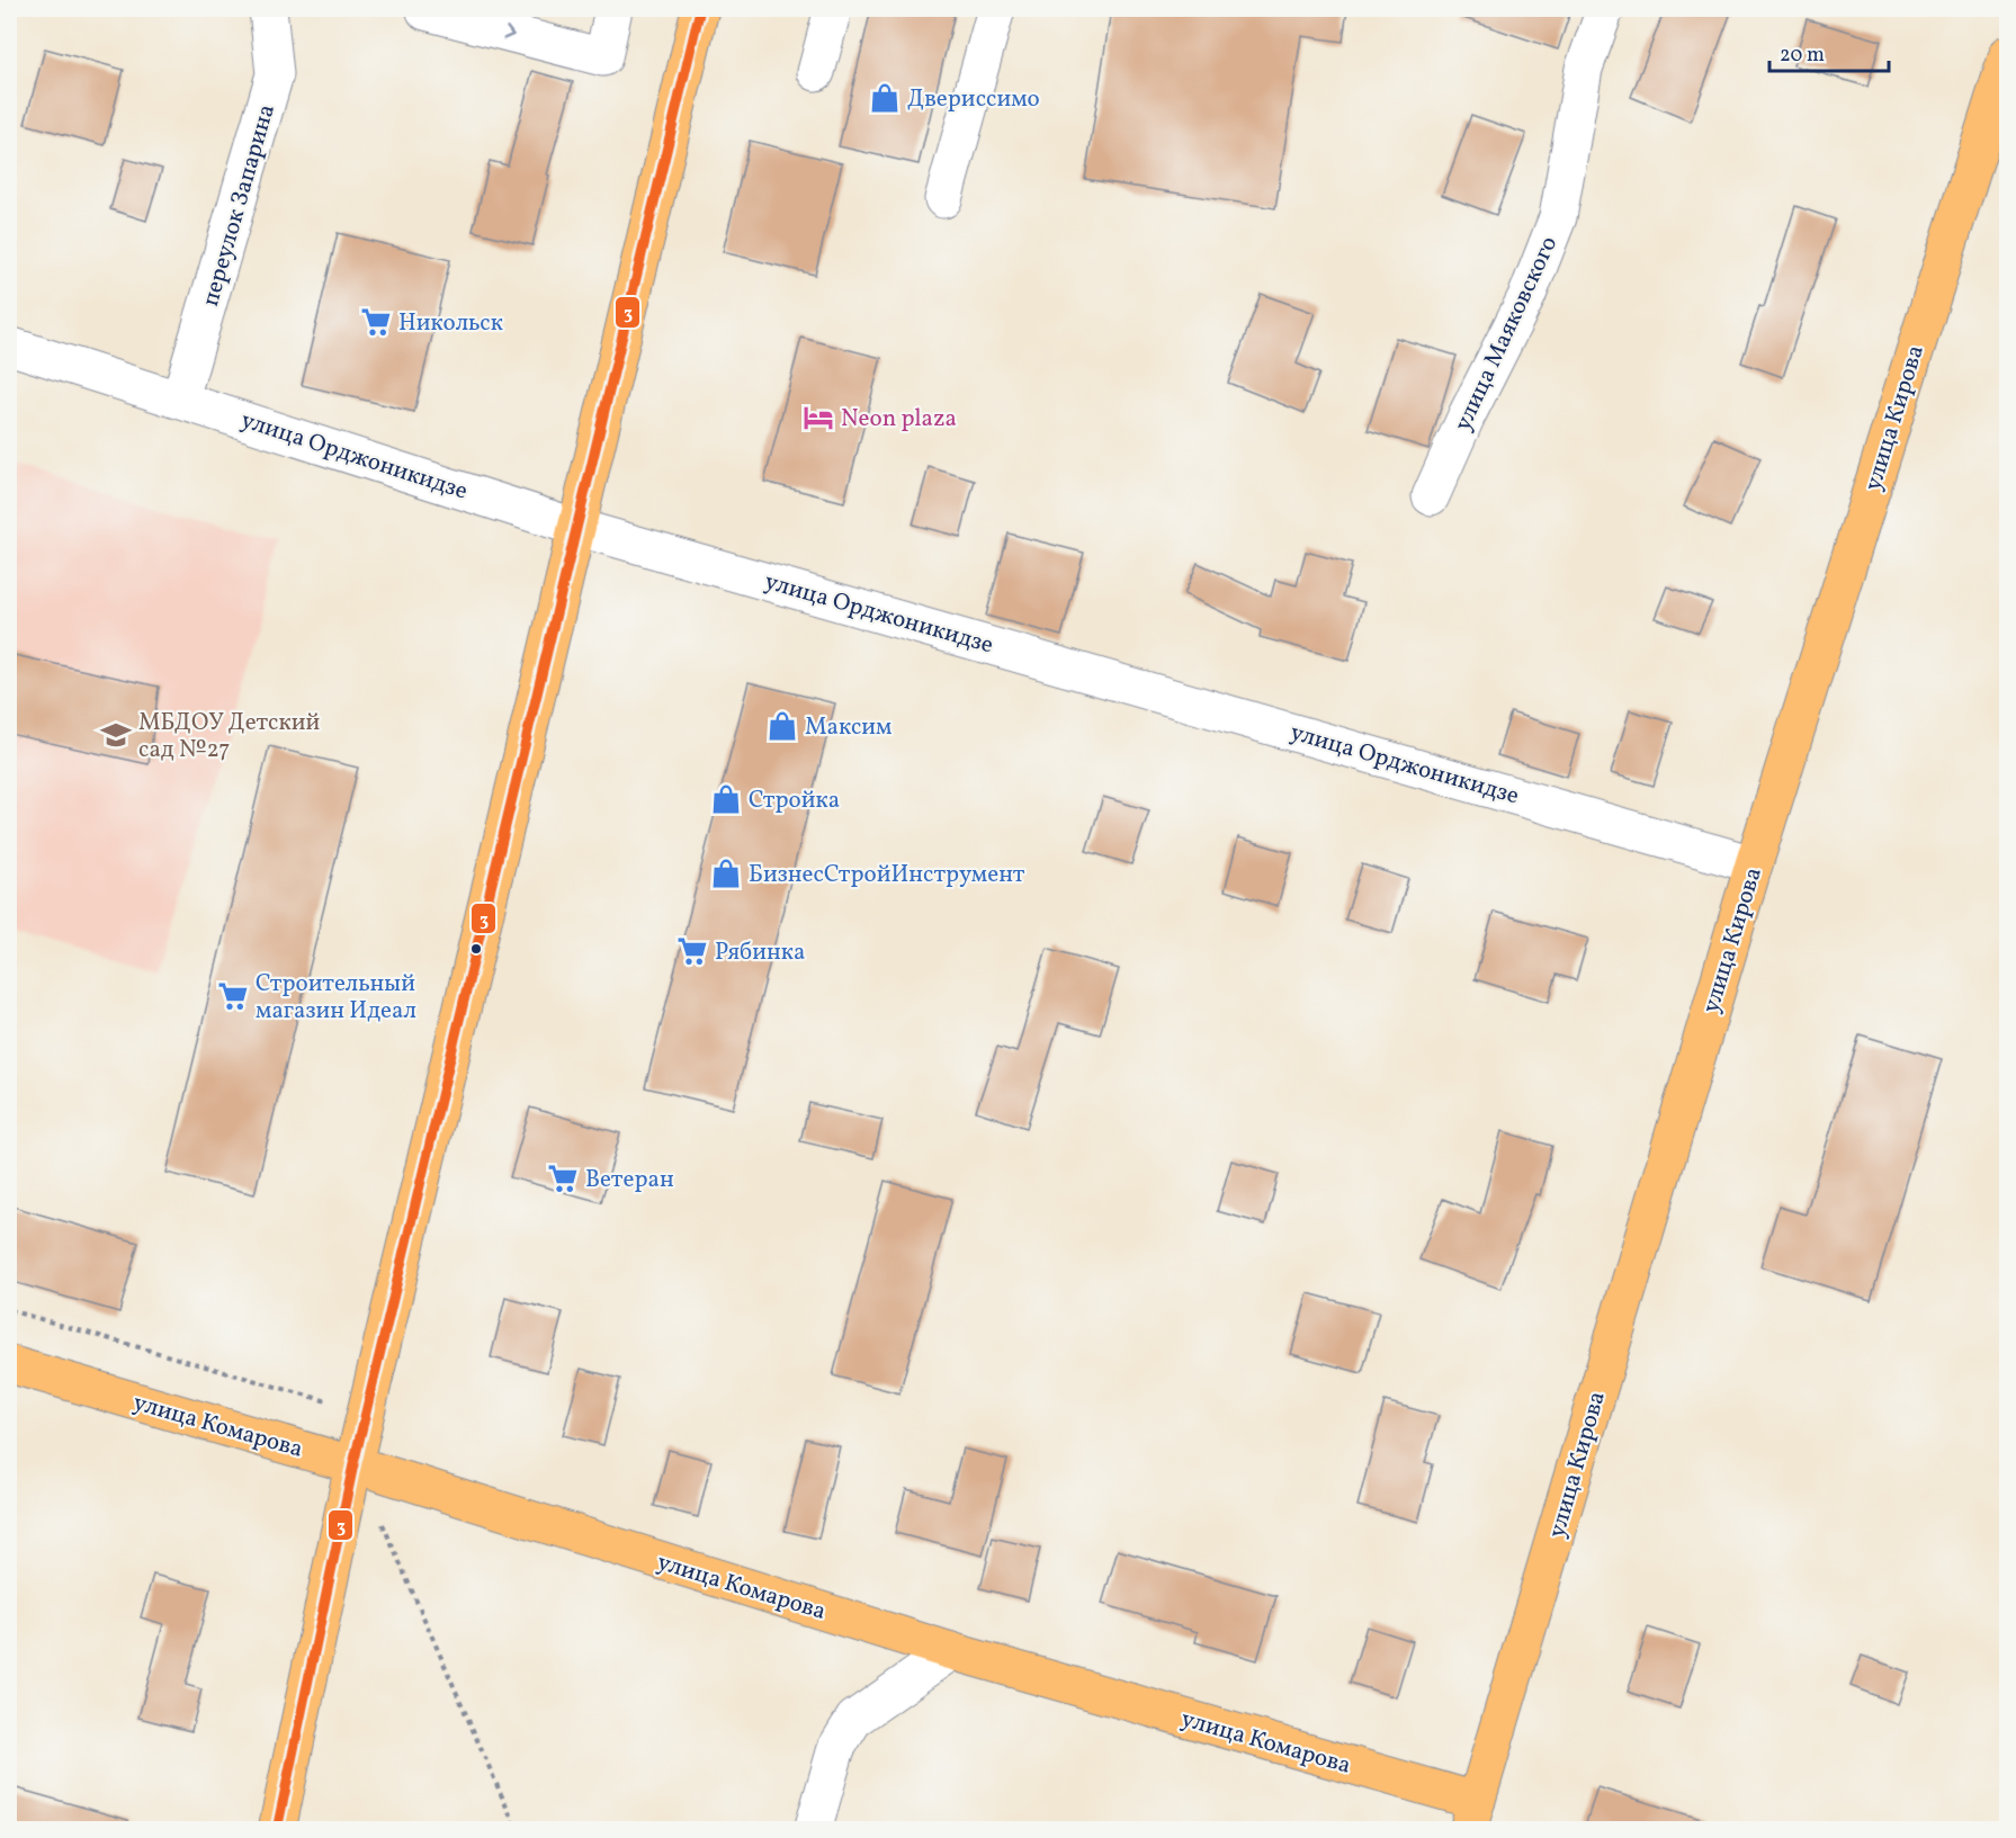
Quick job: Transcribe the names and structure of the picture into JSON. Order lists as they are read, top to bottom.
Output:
{
  "streets": {
    "main road": ["улица Кирова", "улица Комарова"],
    "street": ["переулок Запарина", "улица Маяковского", "улица Орджоникидзе"]
  },
  "crossings": [
    ["переулок Запарина", "улица Орджоникидзе"],
    ["улица Кирова", "улица Орджоникидзе"],
    ["улица Кирова", "улица Комарова"]
  ],
  "places": {
    "shop": [
      "Двериссимо",
      "Максим",
      "Стройка",
      "БизнесСтройИнструмент"
    ],
    "supermarket": [
      "Никольск",
      "Рябинка",
      "Строительный магазин Идеал",
      "Ветеран"
    ],
    "hotel": ["Neon plaza"],
    "school or university": ["МБДОУ Детский сад №27"]
  },
  "lines": ["transit line 3"],
  "scale_bar": "20 m"
}
